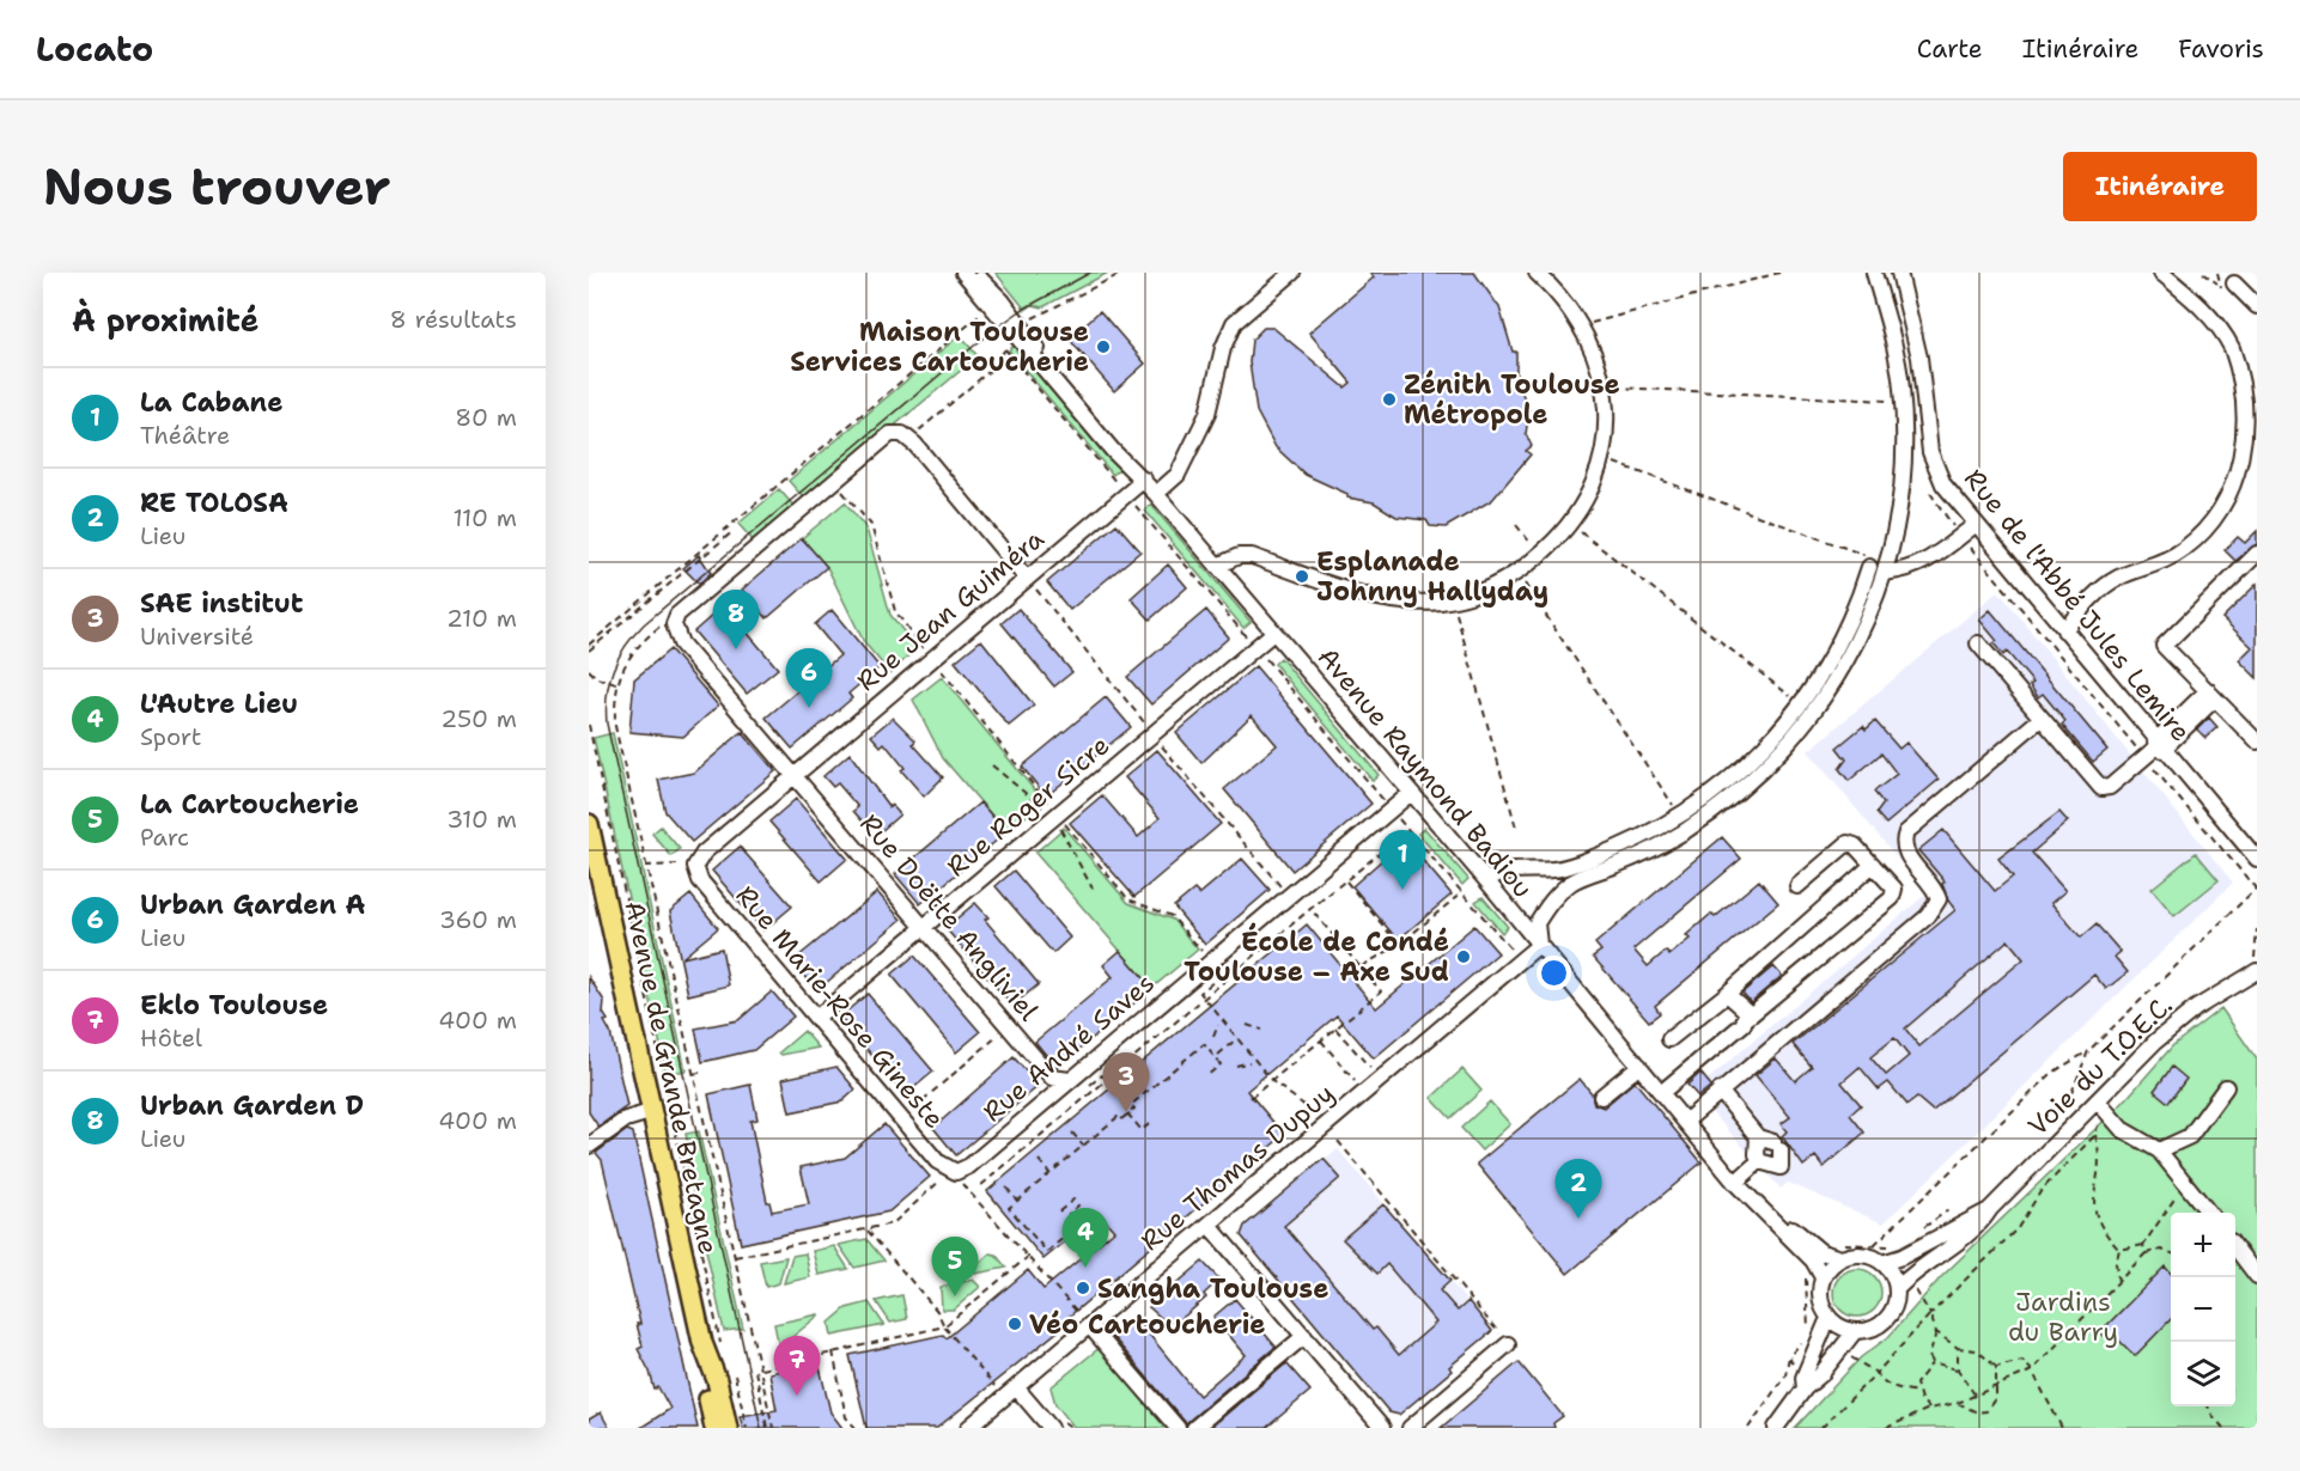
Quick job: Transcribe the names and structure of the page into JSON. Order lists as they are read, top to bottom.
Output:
{
  "streets": {
    "main road": ["Avenue de Grande Bretagne"],
    "street": [
      "Rue de l'Abbé Jules Lemire",
      "Rue Jean Guiméra",
      "Avenue Raymond Badiou",
      "Rue Roger Sicre",
      "Rue Doëtte Angliviel",
      "Rue Marie-Rose Gineste",
      "Rue André Saves",
      "Voie du T.O.E.C.",
      "Rue Thomas Dupuy"
    ]
  },
  "crossings": [
    ["Rue Jean Guiméra", "Avenue Raymond Badiou"],
    ["Rue Jean Guiméra", "Rue Doëtte Angliviel"],
    ["Rue Jean Guiméra", "Rue Marie-Rose Gineste"],
    ["Avenue Raymond Badiou", "Rue Roger Sicre"],
    ["Avenue Raymond Badiou", "Rue André Saves"],
    ["Avenue Raymond Badiou", "Voie du T.O.E.C."],
    ["Avenue Raymond Badiou", "Rue Thomas Dupuy"],
    ["Rue Roger Sicre", "Rue Doëtte Angliviel"],
    ["Rue Roger Sicre", "Rue Marie-Rose Gineste"],
    ["Rue Doëtte Angliviel", "Rue André Saves"],
    ["Rue Marie-Rose Gineste", "Rue André Saves"]
  ],
  "parks": ["Jardins du Barry"],
  "places": [
    "Maison Toulouse Services Cartoucherie",
    "Zénith Toulouse Métropole",
    "Esplanade Johnny Hallyday",
    "École de Condé Toulouse – Axe Sud",
    "Sangha Toulouse",
    "Véo Cartoucherie"
  ],
  "page": {
    "header": "Locato",
    "nav": ["Carte", "Itinéraire", "Favoris"],
    "buttons": "Itinéraire",
    "title": "Nous trouver",
    "heading": ["À proximité", "8 résultats"],
    "list": [
      {
        "mark": "1",
        "name": "La Cabane",
        "note": "Théâtre",
        "value": "80 m"
      },
      {
        "mark": "2",
        "name": "RE TOLOSA",
        "note": "Lieu",
        "value": "110 m"
      },
      {
        "mark": "3",
        "name": "SAE institut",
        "note": "Université",
        "value": "210 m"
      },
      {
        "mark": "4",
        "name": "L'Autre Lieu",
        "note": "Sport",
        "value": "250 m"
      },
      {
        "mark": "5",
        "name": "La Cartoucherie",
        "note": "Parc",
        "value": "310 m"
      },
      {
        "mark": "6",
        "name": "Urban Garden A",
        "note": "Lieu",
        "value": "360 m"
      },
      {
        "mark": "7",
        "name": "Eklo Toulouse",
        "note": "Hôtel",
        "value": "400 m"
      },
      {
        "mark": "8",
        "name": "Urban Garden D",
        "note": "Lieu",
        "value": "400 m"
      }
    ],
    "pins": [
      "8",
      "6",
      "1",
      "3",
      "2",
      "4",
      "5",
      "7"
    ],
    "map_buttons": ["+", "−"]
  }
}
